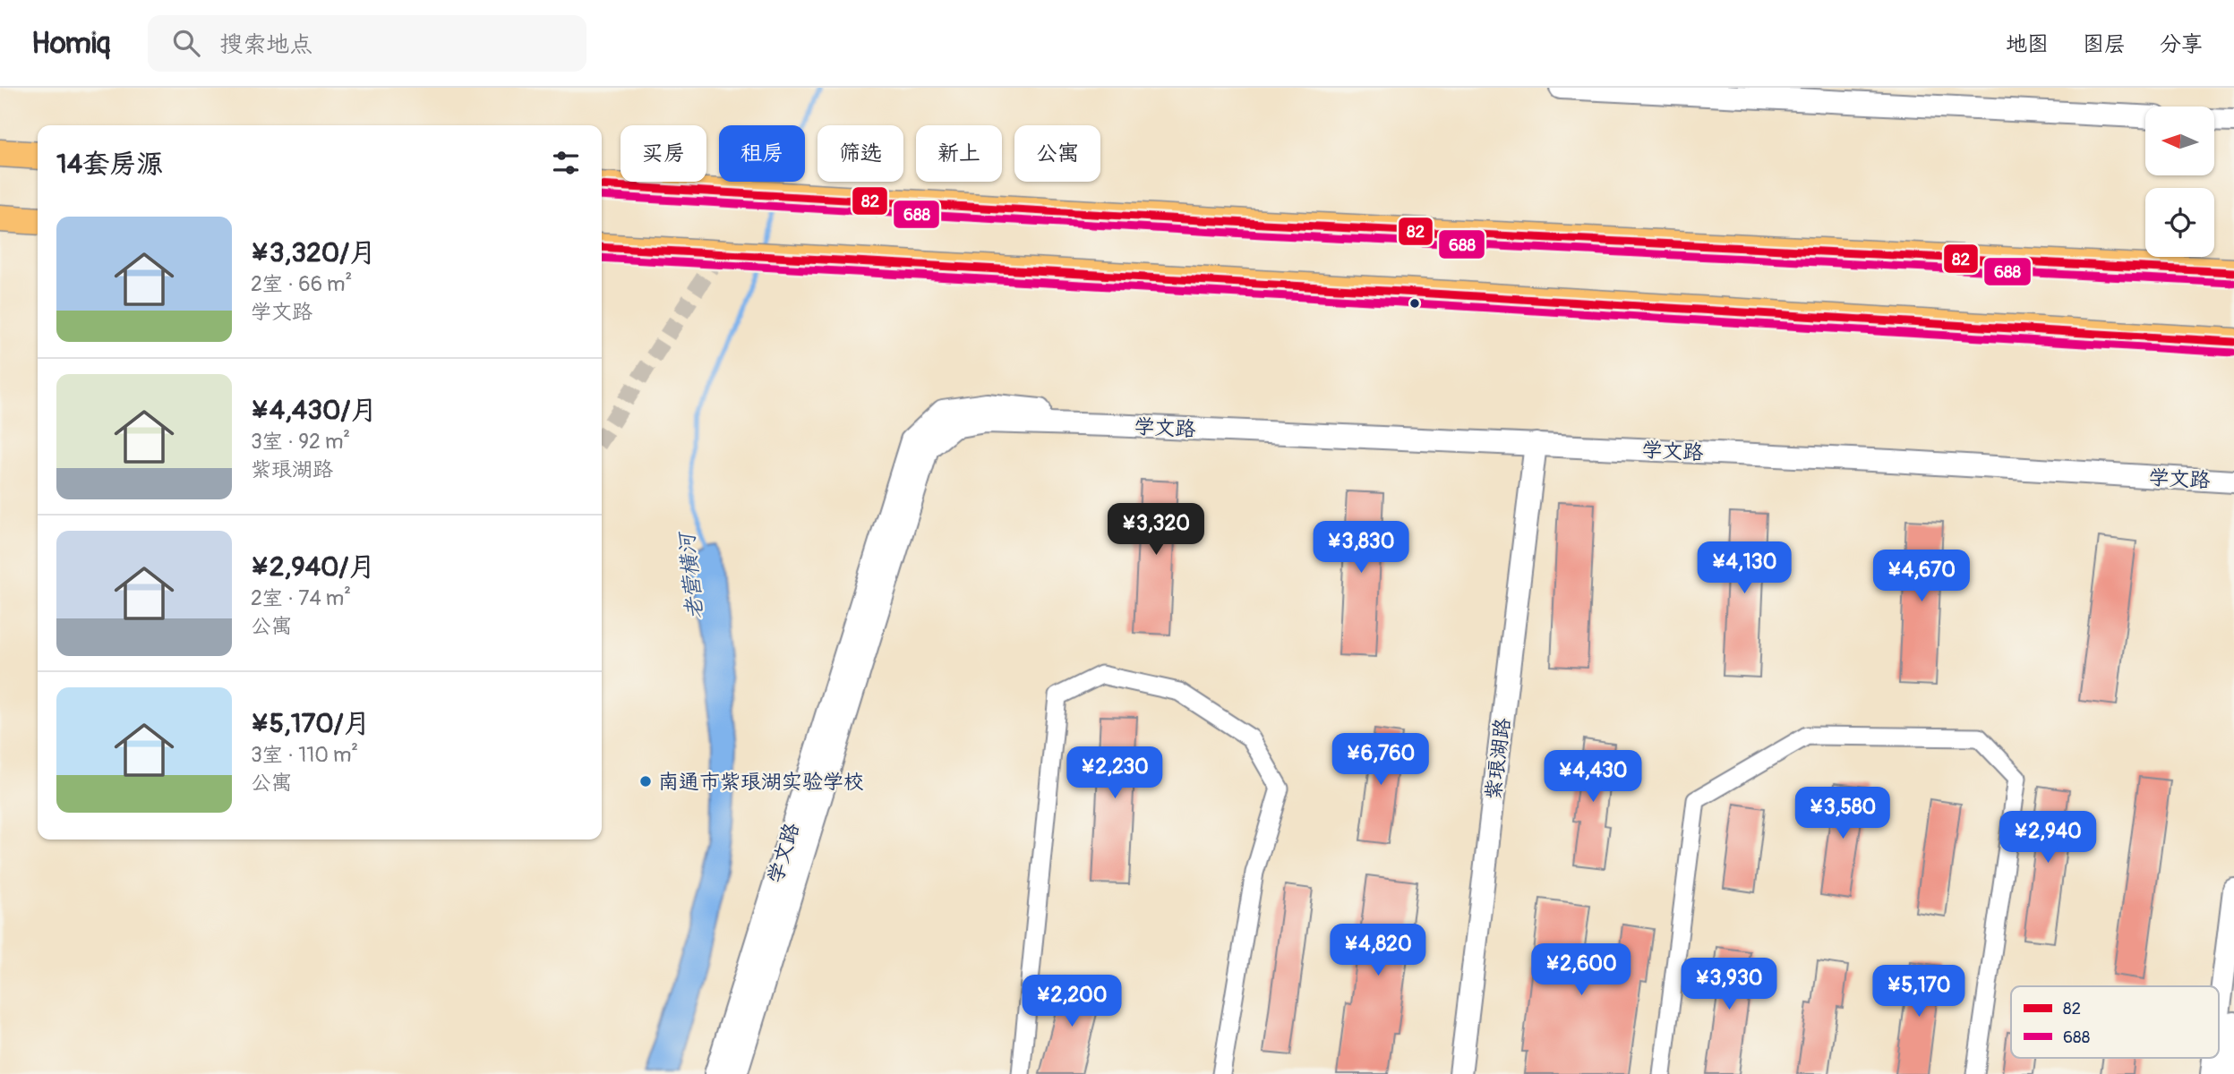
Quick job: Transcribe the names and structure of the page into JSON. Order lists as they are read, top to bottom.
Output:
{
  "streets": {
    "street": ["学文路", "紫琅湖路"]
  },
  "crossings": [
    ["学文路", "紫琅湖路"]
  ],
  "water": ["老营横河"],
  "places": ["南通市紫琅湖实验学校"],
  "lines": ["transit line 82", "transit line 688"],
  "legend": ["82", "688"],
  "north": "left",
  "page": {
    "header": "Homiq",
    "search": "搜索地点",
    "nav": ["地图", "图层", "分享"],
    "chip": [
      "买房",
      "租房",
      "筛选",
      "新上",
      "公寓"
    ],
    "heading": "14套房源",
    "list": [
      {
        "name": "¥3,320/月",
        "note": "2室 · 66 m² · 学文路"
      },
      {
        "name": "¥4,430/月",
        "note": "3室 · 92 m² · 紫琅湖路"
      },
      {
        "name": "¥2,940/月",
        "note": "2室 · 74 m² · 公寓"
      },
      {
        "name": "¥5,170/月",
        "note": "3室 · 110 m² · 公寓"
      }
    ],
    "price": [
      "¥3,320",
      "¥3,830",
      "¥4,130",
      "¥4,670",
      "¥6,760",
      "¥2,230",
      "¥4,430",
      "¥3,580",
      "¥2,940",
      "¥4,820",
      "¥2,600",
      "¥3,930",
      "¥5,170",
      "¥2,200"
    ]
  }
}
